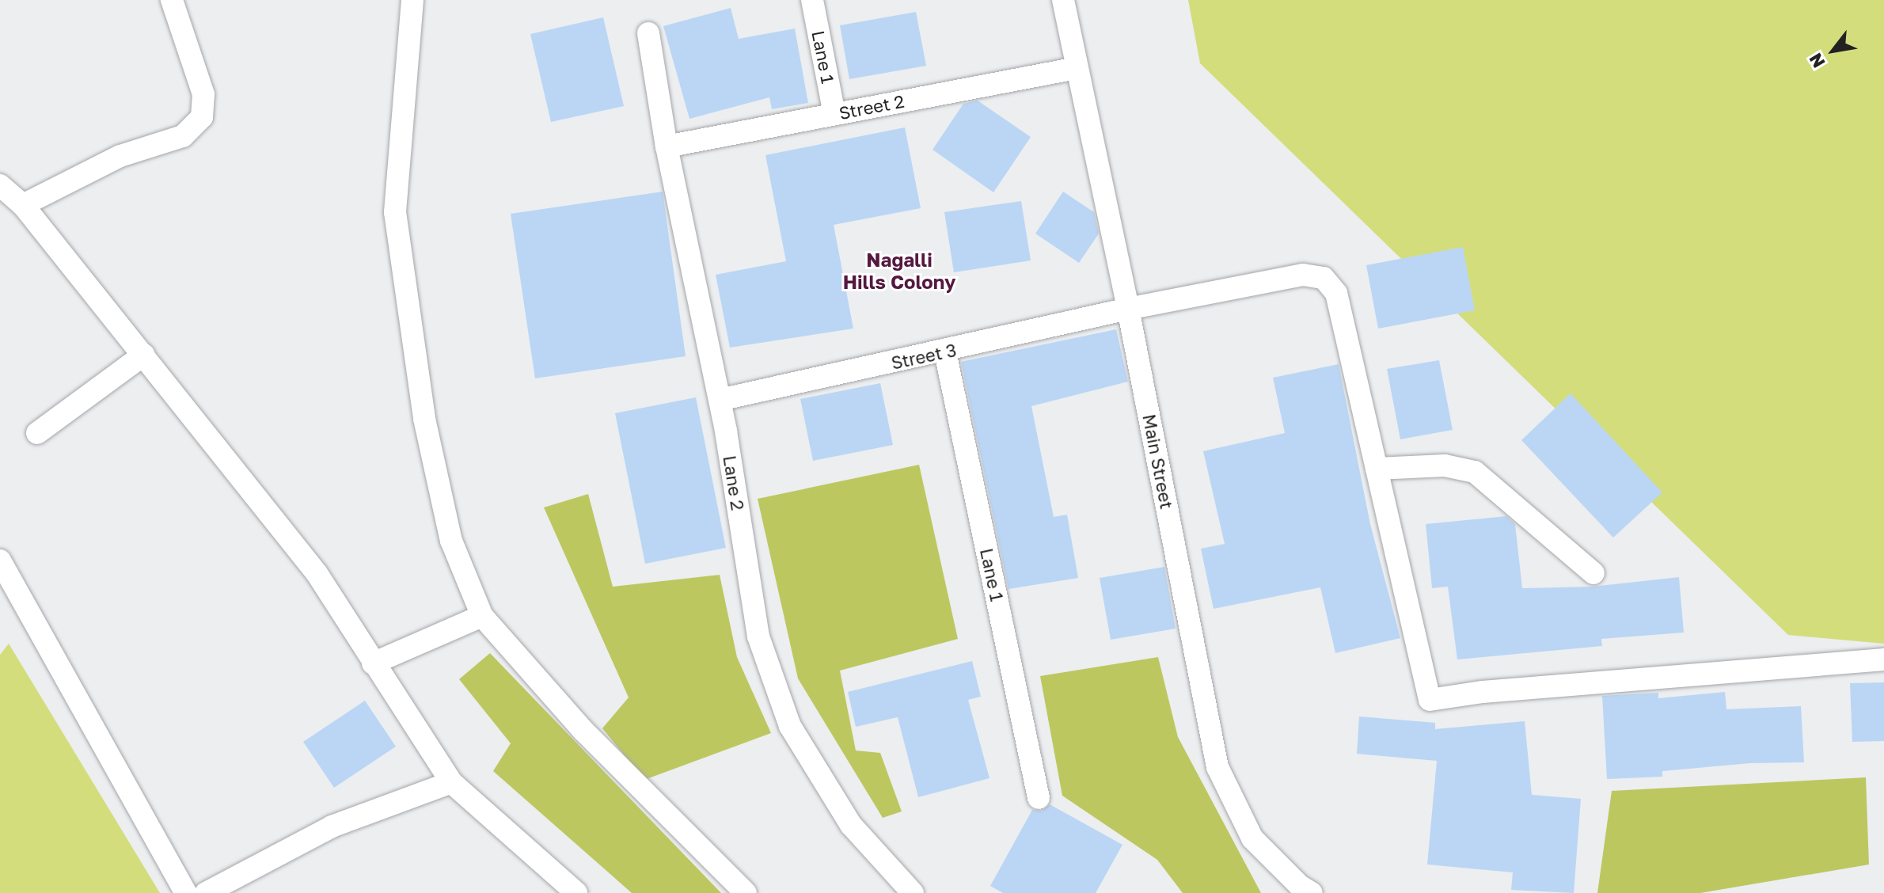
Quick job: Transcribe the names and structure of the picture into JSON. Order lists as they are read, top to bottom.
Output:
{
  "streets": {
    "street": [
      "Lane 1",
      "Street 2",
      "Street 3",
      "Main Street",
      "Lane 2"
    ]
  },
  "crossings": [
    ["Lane 1", "Street 2"],
    ["Lane 1", "Street 3"],
    ["Street 2", "Main Street"],
    ["Street 2", "Lane 2"],
    ["Street 3", "Main Street"],
    ["Street 3", "Lane 2"]
  ],
  "districts": ["Nagalli Hills Colony"],
  "north": "bottom left"
}
